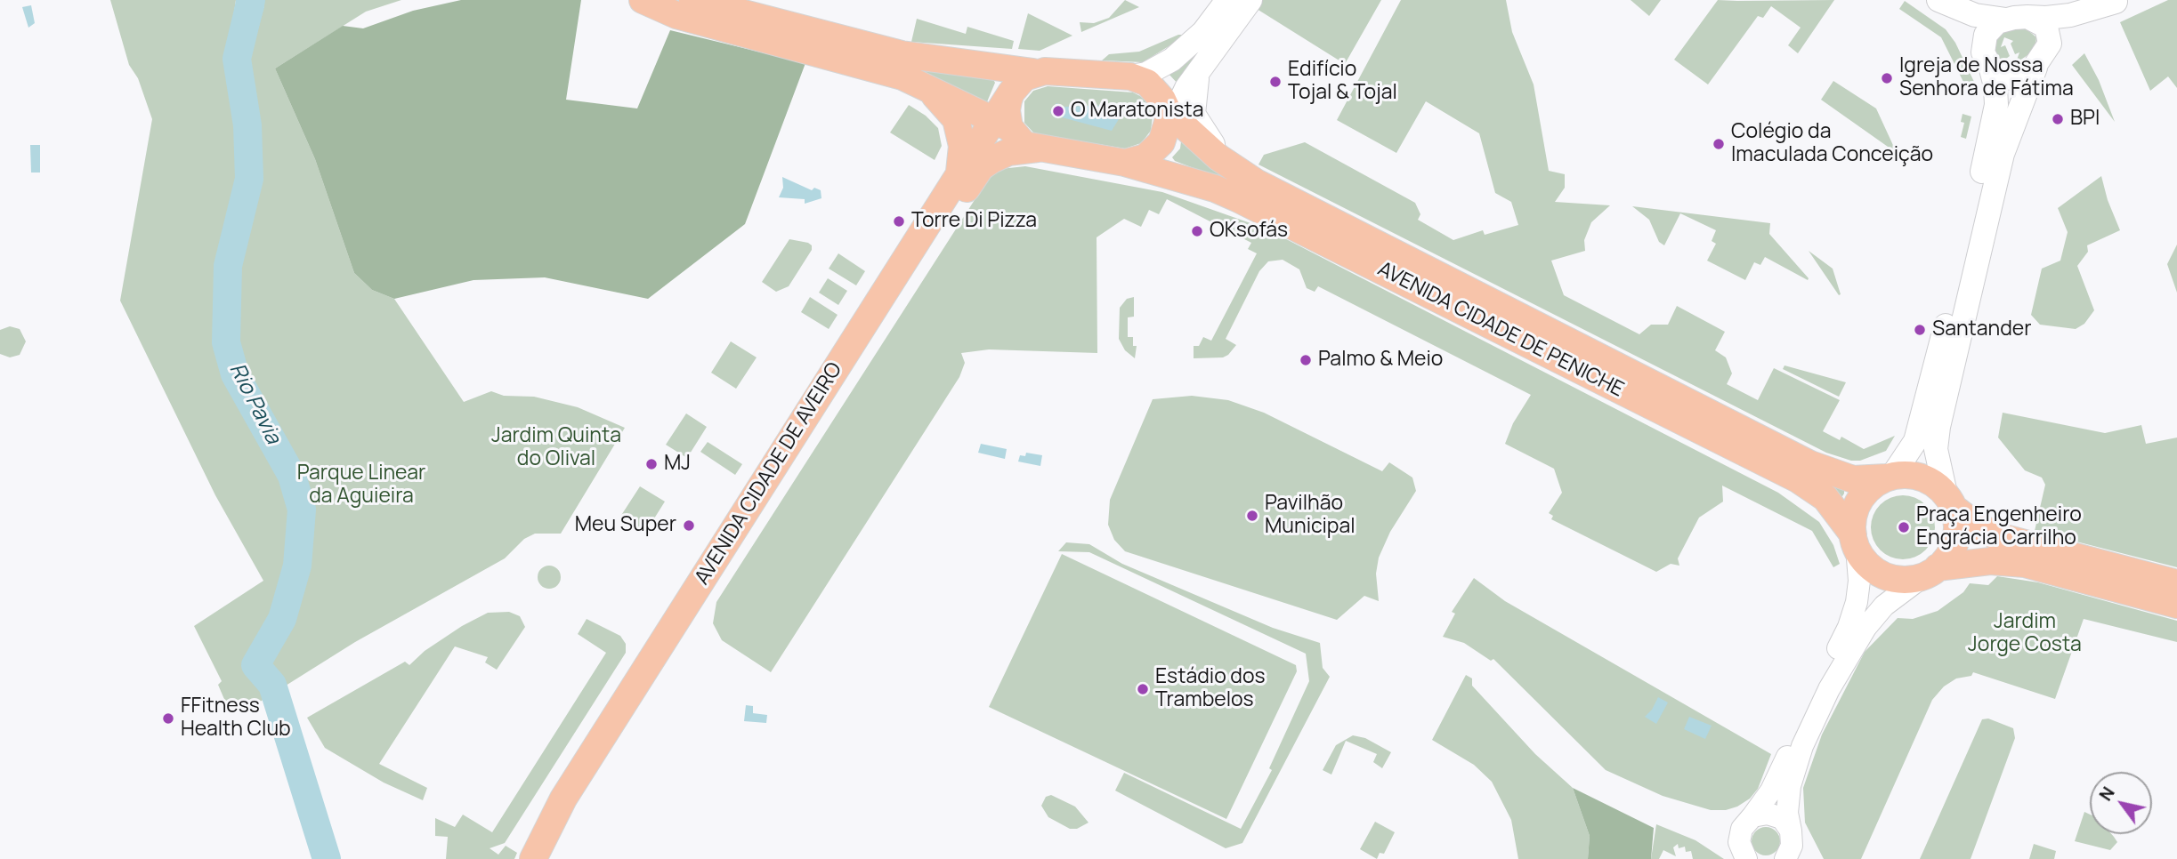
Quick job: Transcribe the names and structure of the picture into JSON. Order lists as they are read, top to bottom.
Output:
{
  "streets": {
    "main road": ["AVENIDA CIDADE DE PENICHE", "AVENIDA CIDADE DE AVEIRO"]
  },
  "crossings": [
    ["AVENIDA CIDADE DE PENICHE", "AVENIDA CIDADE DE AVEIRO"]
  ],
  "water": ["Rio Pavia"],
  "parks": ["Jardim Quinta do Olival", "Parque Linear da Aguieira", "Jardim Jorge Costa"],
  "places": [
    "Igreja de Nossa Senhora de Fátima",
    "Edifício Tojal & Tojal",
    "O Maratonista",
    "BPI",
    "Colégio da Imaculada Conceição",
    "Torre Di Pizza",
    "OKsofás",
    "Santander",
    "Palmo & Meio",
    "MJ",
    "Pavilhão Municipal",
    "Meu Super",
    "Praça Engenheiro Engrácia Carrilho",
    "Estádio dos Trambelos",
    "FFitness Health Club"
  ],
  "north": "top left"
}
